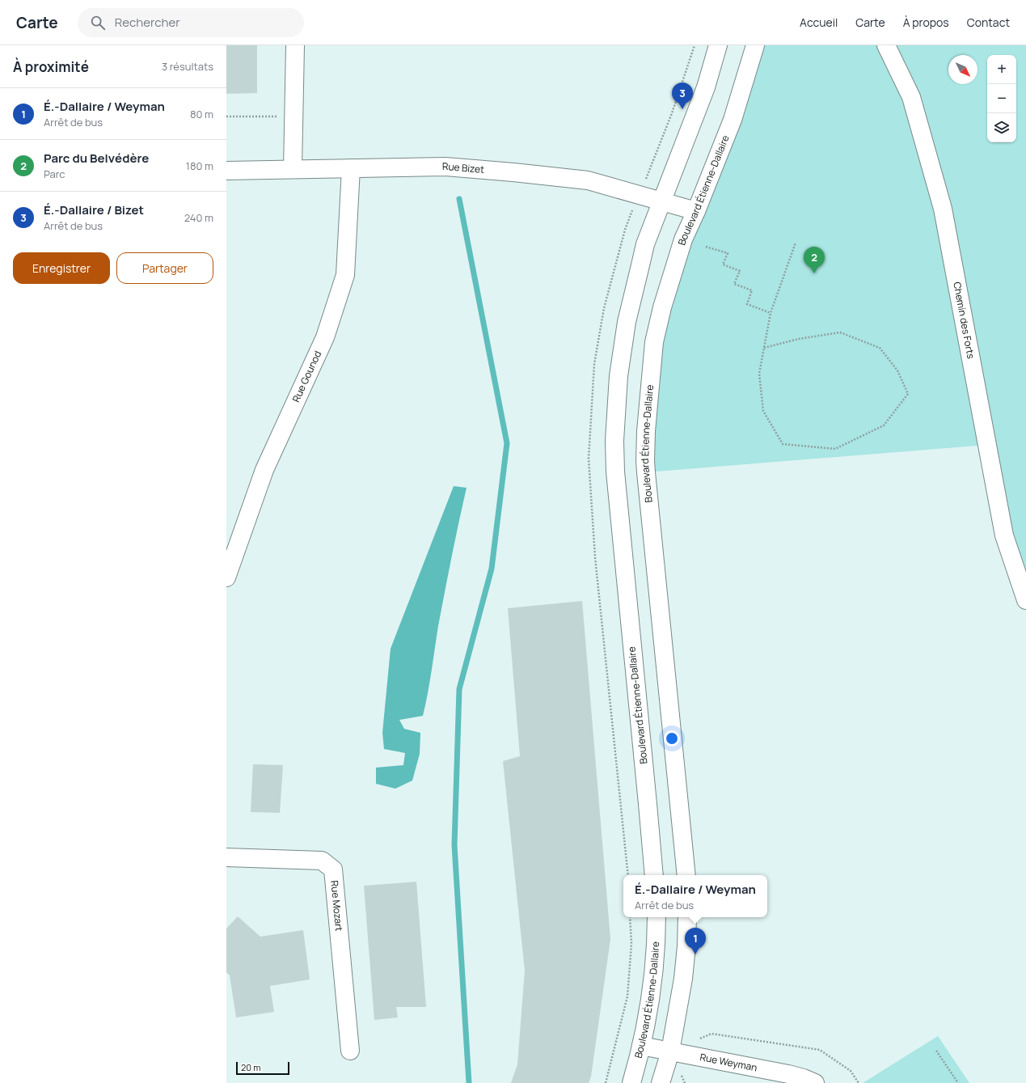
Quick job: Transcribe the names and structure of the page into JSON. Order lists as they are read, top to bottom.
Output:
{
  "streets": {
    "street": [
      "Rue Bizet",
      "Boulevard Étienne-Dallaire",
      "Chemin des Forts",
      "Rue Gounod",
      "Rue Mozart",
      "Rue Weyman"
    ]
  },
  "crossings": [
    ["Rue Bizet", "Boulevard Étienne-Dallaire"],
    ["Rue Bizet", "Rue Gounod"],
    ["Boulevard Étienne-Dallaire", "Rue Weyman"]
  ],
  "scale_bar": "20 m",
  "north": "bottom right",
  "page": {
    "header": "Carte",
    "search": "Rechercher",
    "nav": [
      "Accueil",
      "Carte",
      "À propos",
      "Contact"
    ],
    "heading": ["À proximité", "3 résultats"],
    "map_buttons": ["+", "−"],
    "pins": ["3", "2", "1"],
    "list": [
      {
        "mark": "1",
        "name": "É.-Dallaire / Weyman",
        "note": "Arrêt de bus",
        "value": "80 m"
      },
      {
        "mark": "2",
        "name": "Parc du Belvédère",
        "note": "Parc",
        "value": "180 m"
      },
      {
        "mark": "3",
        "name": "É.-Dallaire / Bizet",
        "note": "Arrêt de bus",
        "value": "240 m"
      }
    ],
    "buttons": ["Enregistrer", "Partager"],
    "popup": ["É.-Dallaire / Weyman", "Arrêt de bus"],
    "scale": "20 m"
  }
}
